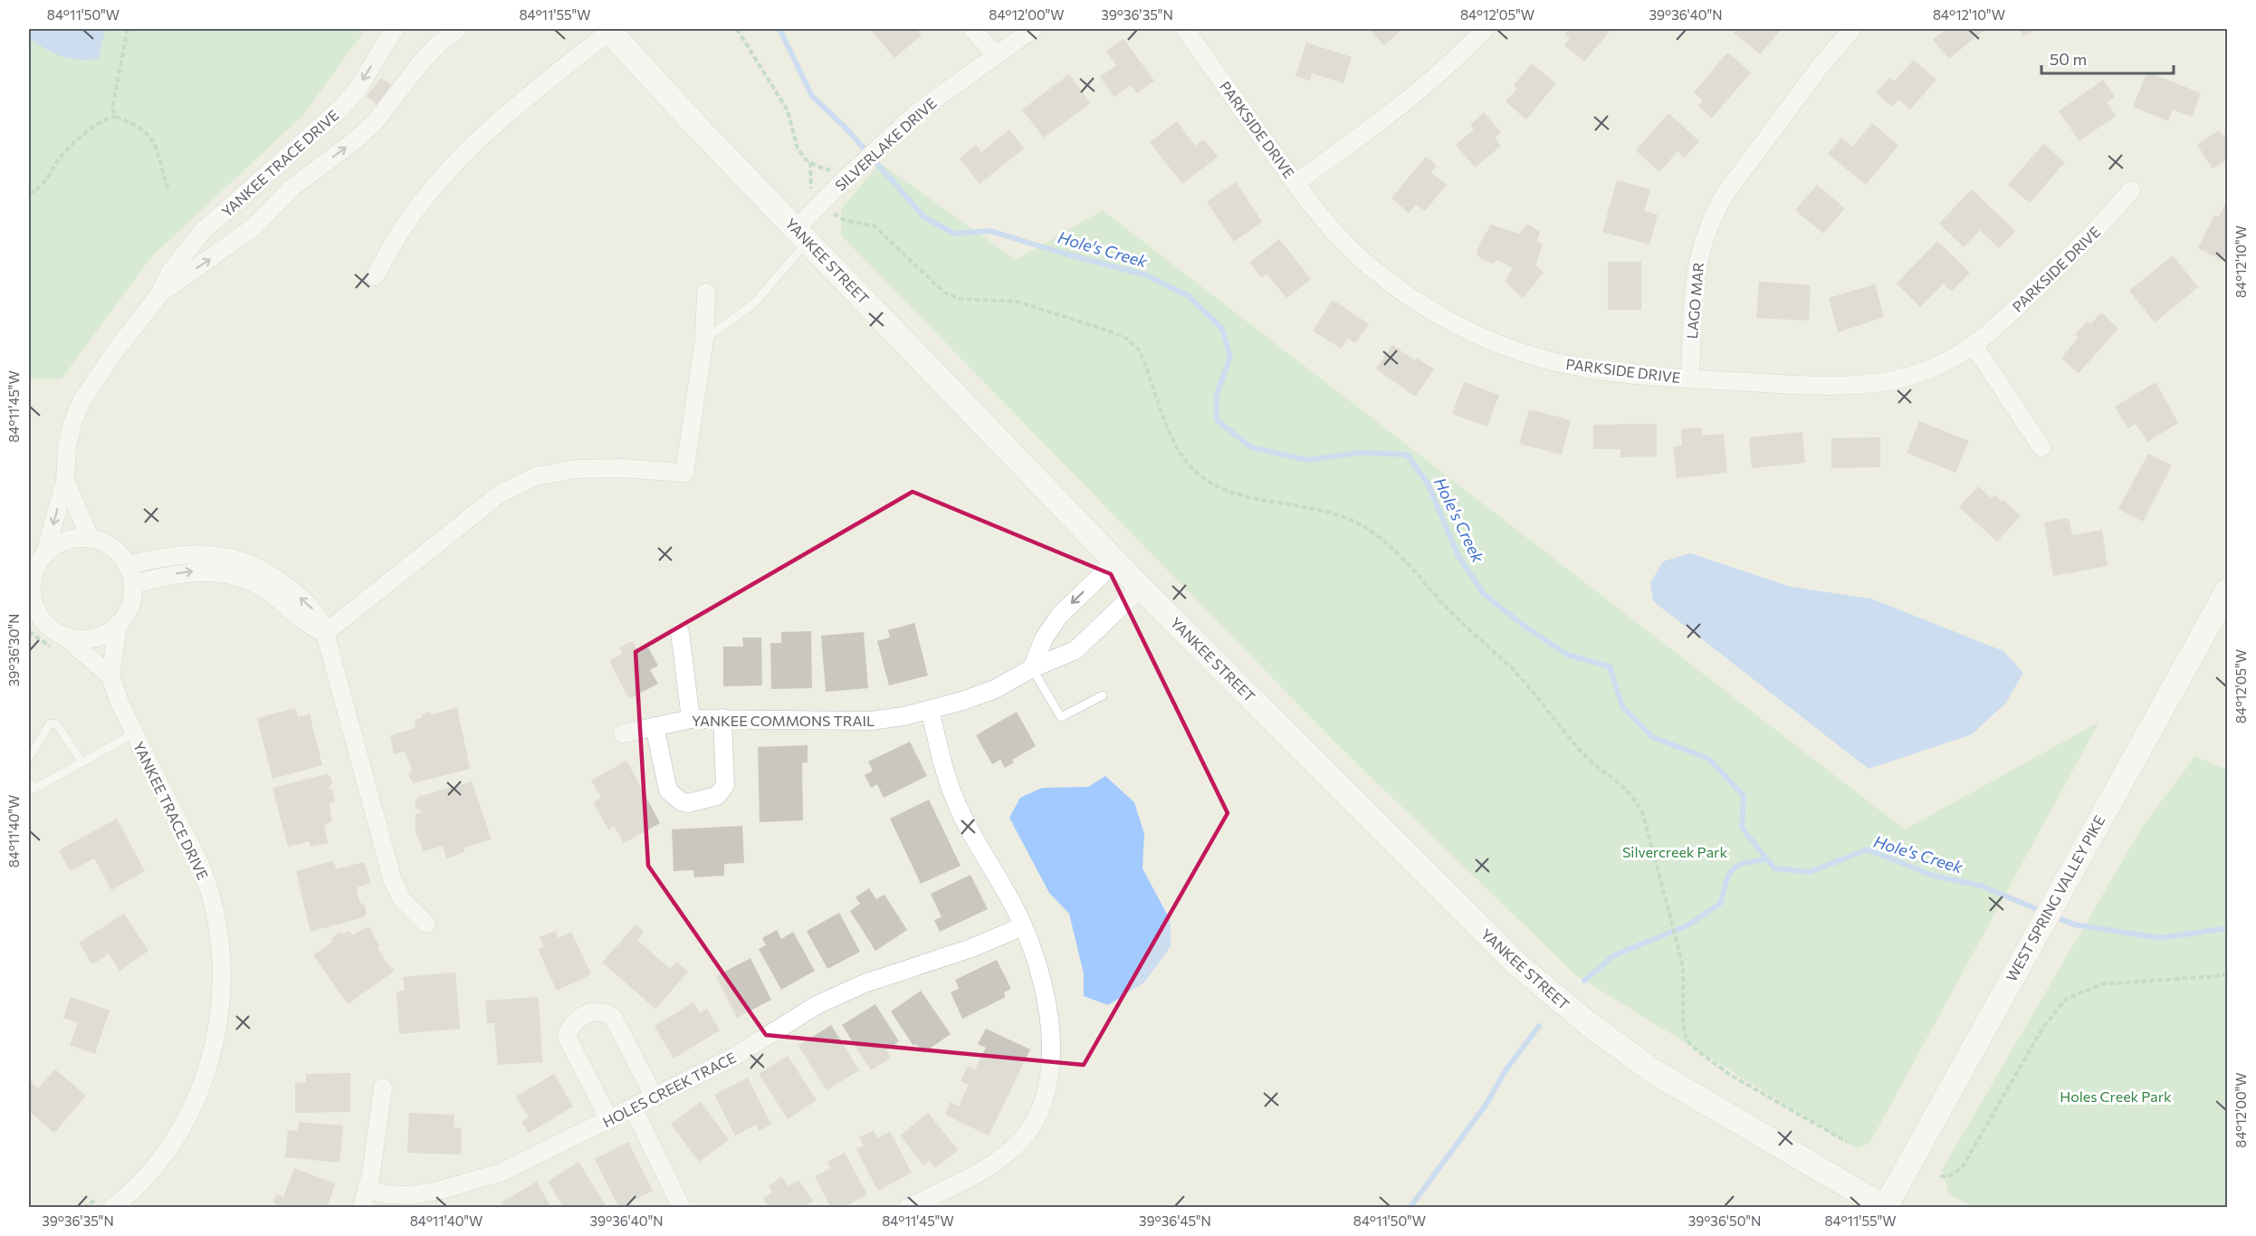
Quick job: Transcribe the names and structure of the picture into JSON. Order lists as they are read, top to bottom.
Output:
{
  "streets": {
    "street": [
      "PARKSIDE DRIVE",
      "SILVERLAKE DRIVE",
      "YANKEE TRACE DRIVE",
      "YANKEE STREET",
      "LAGO MAR",
      "YANKEE COMMONS TRAIL",
      "WEST SPRING VALLEY PIKE",
      "HOLES CREEK TRACE"
    ]
  },
  "crossings": [
    ["PARKSIDE DRIVE", "LAGO MAR"],
    ["SILVERLAKE DRIVE", "YANKEE STREET"],
    ["YANKEE STREET", "YANKEE COMMONS TRAIL"],
    ["YANKEE STREET", "WEST SPRING VALLEY PIKE"]
  ],
  "water": ["Hole's Creek"],
  "parks": ["Silvercreek Park", "Holes Creek Park"],
  "scale_bar": "50 m",
  "coordinates": [
    "84°11'50\"W",
    "84°11'55\"W",
    "84°12'00\"W",
    "39°36'35\"N",
    "84°12'05\"W",
    "39°36'40\"N",
    "84°12'10\"W",
    "84°11'45\"W",
    "39°36'30\"N",
    "84°11'40\"W",
    "39°36'45\"N",
    "39°36'50\"N"
  ]
}
